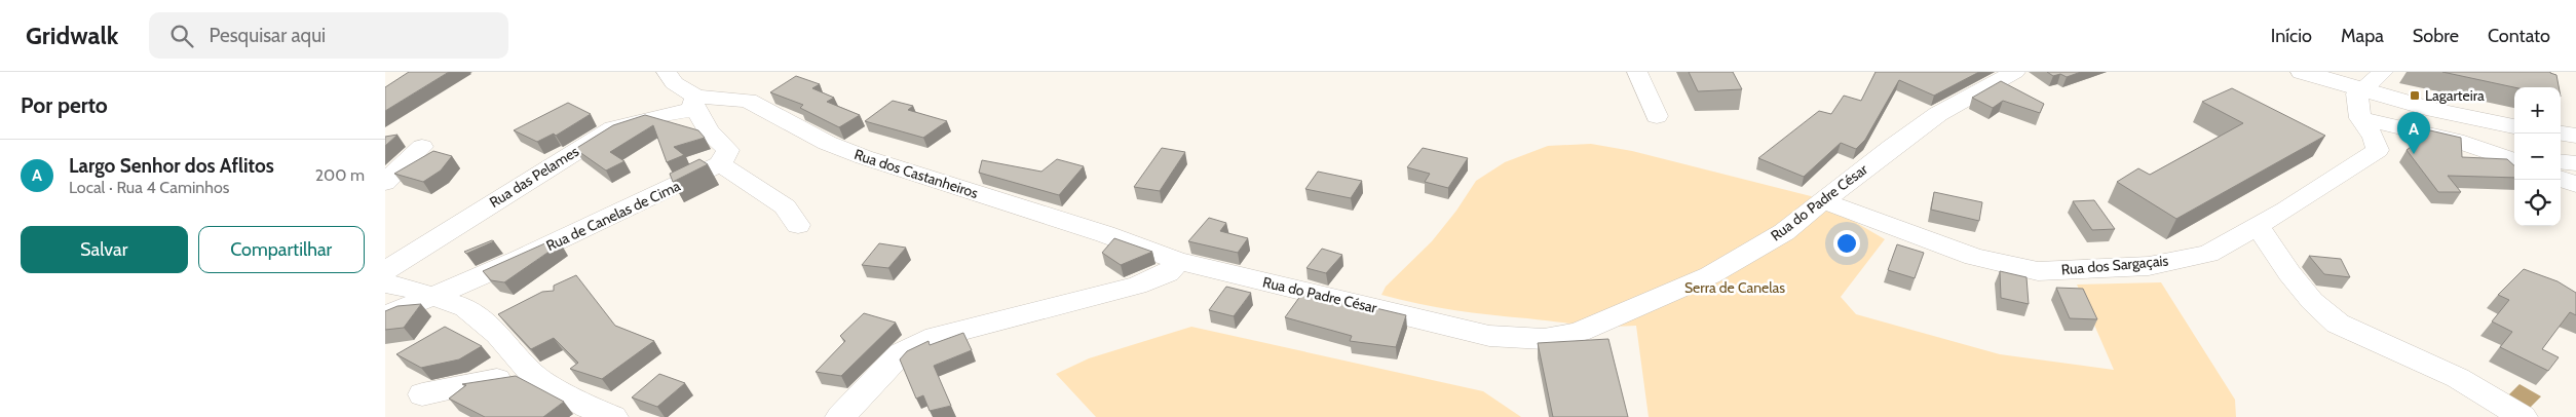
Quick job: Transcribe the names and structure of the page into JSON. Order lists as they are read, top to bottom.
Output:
{
  "streets": {
    "street": [
      "Rua dos Castanheiros",
      "Rua das Pelames",
      "Rua do Padre César",
      "Rua de Canelas de Cima",
      "Rua dos Sargaçais"
    ]
  },
  "crossings": [
    ["Rua dos Castanheiros", "Rua das Pelames"],
    ["Rua dos Castanheiros", "Rua do Padre César"],
    ["Rua do Padre César", "Rua dos Sargaçais"]
  ],
  "parks": ["Serra de Canelas"],
  "places": {
    "transit": ["Lagarteira"]
  },
  "page": {
    "header": "Gridwalk",
    "search": "Pesquisar aqui",
    "nav": [
      "Início",
      "Mapa",
      "Sobre",
      "Contato"
    ],
    "heading": "Por perto",
    "map_buttons": ["+", "−"],
    "pins": "A",
    "list": [
      {
        "mark": "A",
        "name": "Largo Senhor dos Aflitos",
        "note": "Local · Rua 4 Caminhos",
        "value": "200 m"
      }
    ],
    "buttons": ["Salvar", "Compartilhar"]
  }
}
